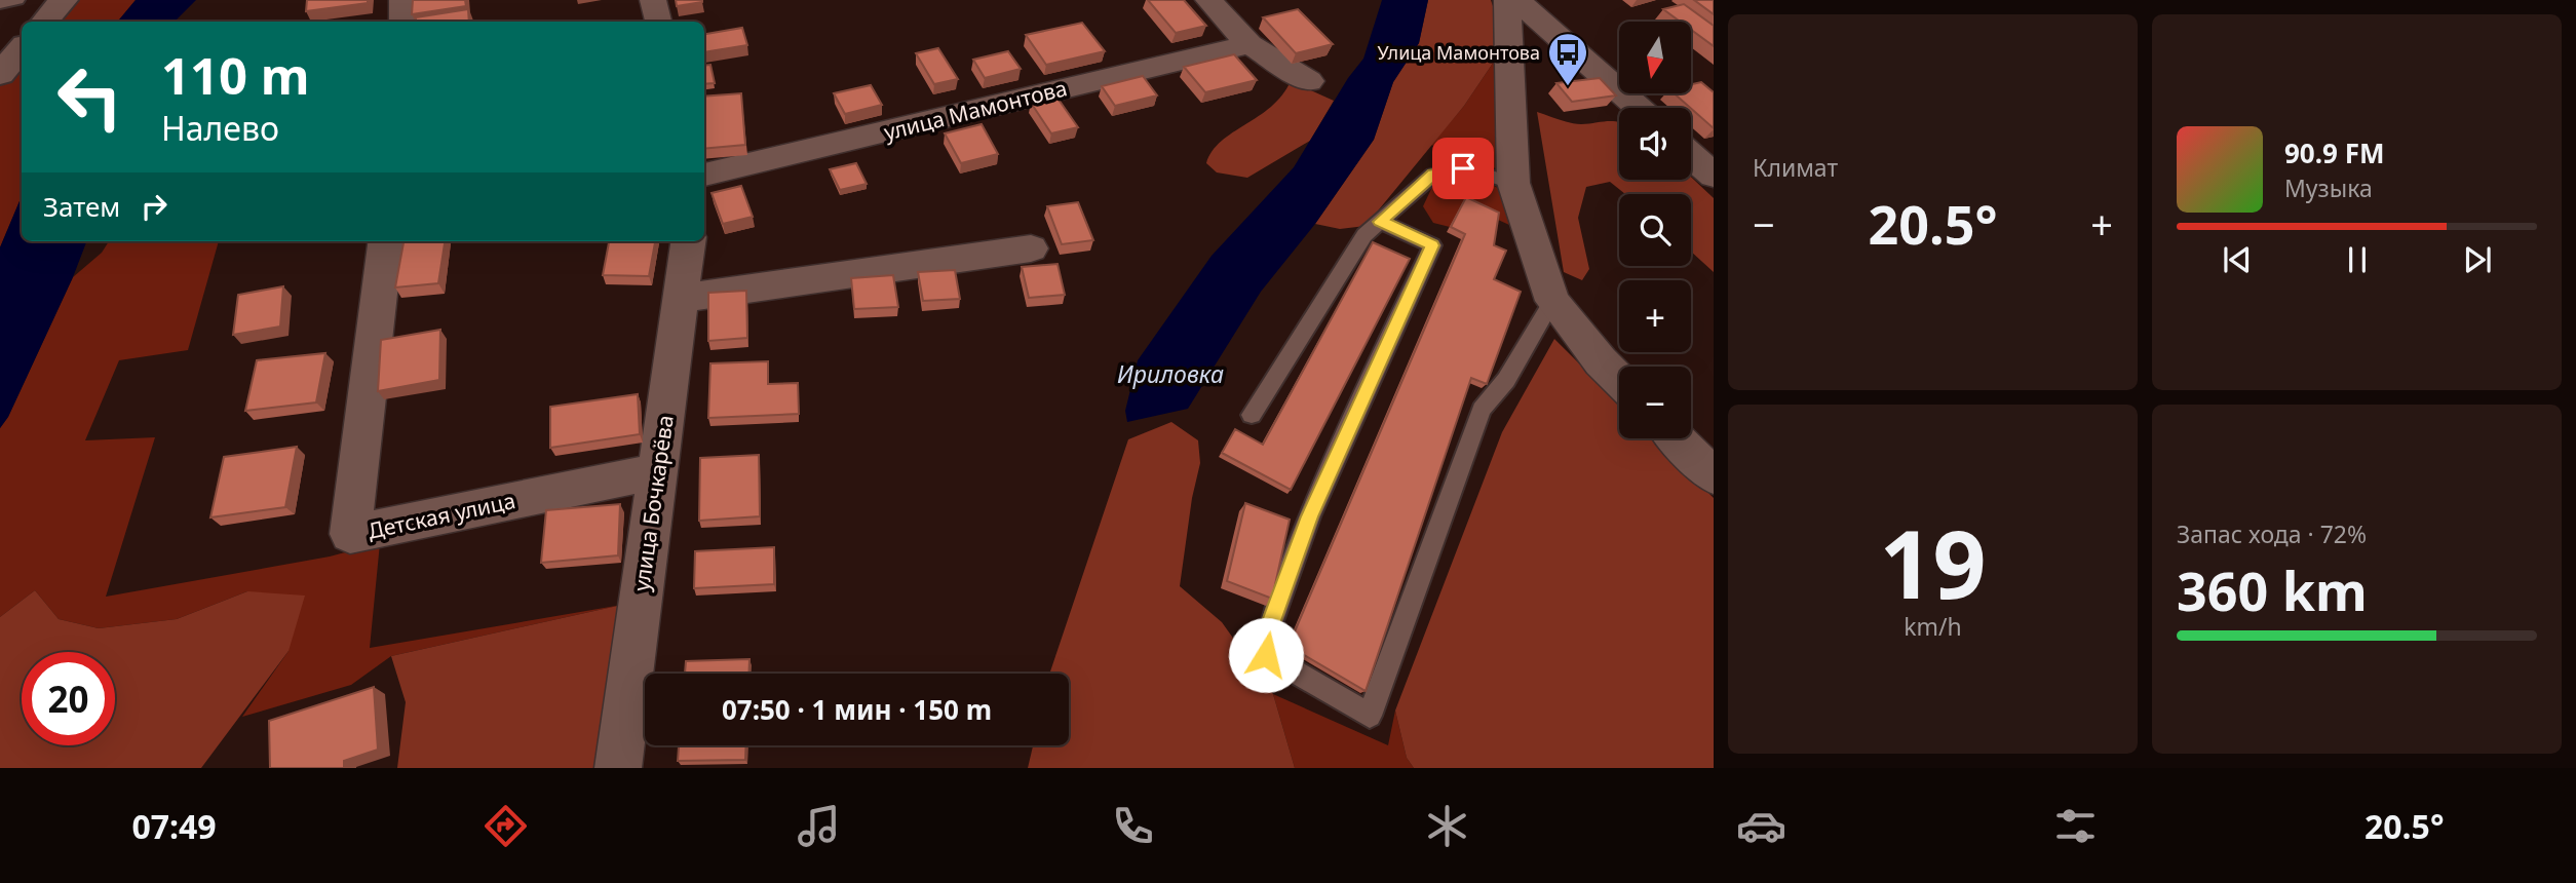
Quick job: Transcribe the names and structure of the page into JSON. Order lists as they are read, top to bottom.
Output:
{
  "streets": {
    "street": ["улица Мамонтова", "улица Бочкарёва", "Детская улица"]
  },
  "crossings": [
    ["улица Бочкарёва", "Детская улица"]
  ],
  "water": ["Ириловка"],
  "places": {
    "bus stop": ["Улица Мамонтова"]
  },
  "north": "bottom",
  "page": {
    "tile": [
      "Климат",
      ["19", "km/h"],
      ["Запас хода · 72%", "360 km"]
    ],
    "map_buttons": ["+", "−"],
    "turn": ["110 m", "Налево"],
    "song": ["90.9 FM", "Музыка"],
    "then": "Затем",
    "heat": ["−", "20.5°", "+"],
    "limit": "20",
    "trip": "07:50 · 1 мин · 150 m",
    "tabs": ["07:49", "20.5°"]
  }
}
